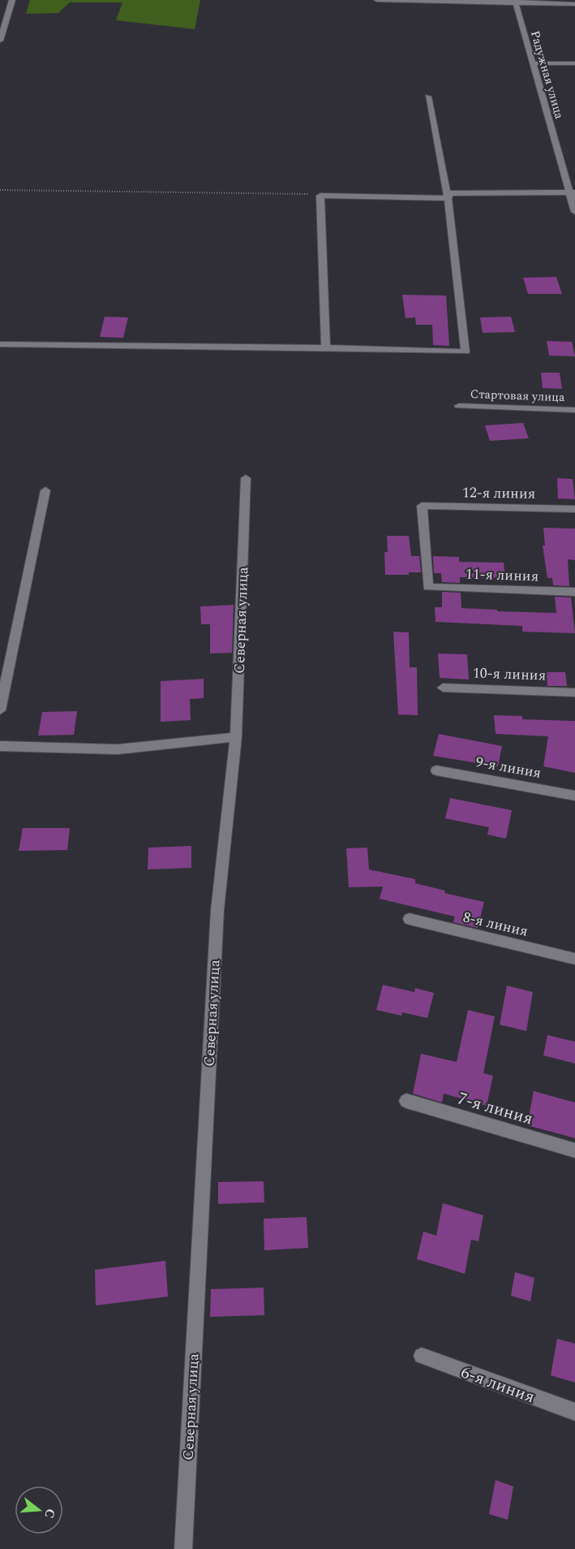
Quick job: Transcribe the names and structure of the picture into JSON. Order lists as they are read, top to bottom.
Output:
{
  "streets": {
    "street": [
      "Радужная улица",
      "Стартовая улица",
      "12-я линия",
      "11-я линия",
      "Северная улица",
      "10-я линия",
      "9-я линия",
      "8-я линия",
      "7-я линия",
      "6-я линия"
    ]
  },
  "crossings": [
    ["12-я линия", "11-я линия"]
  ],
  "north": "right"
}
